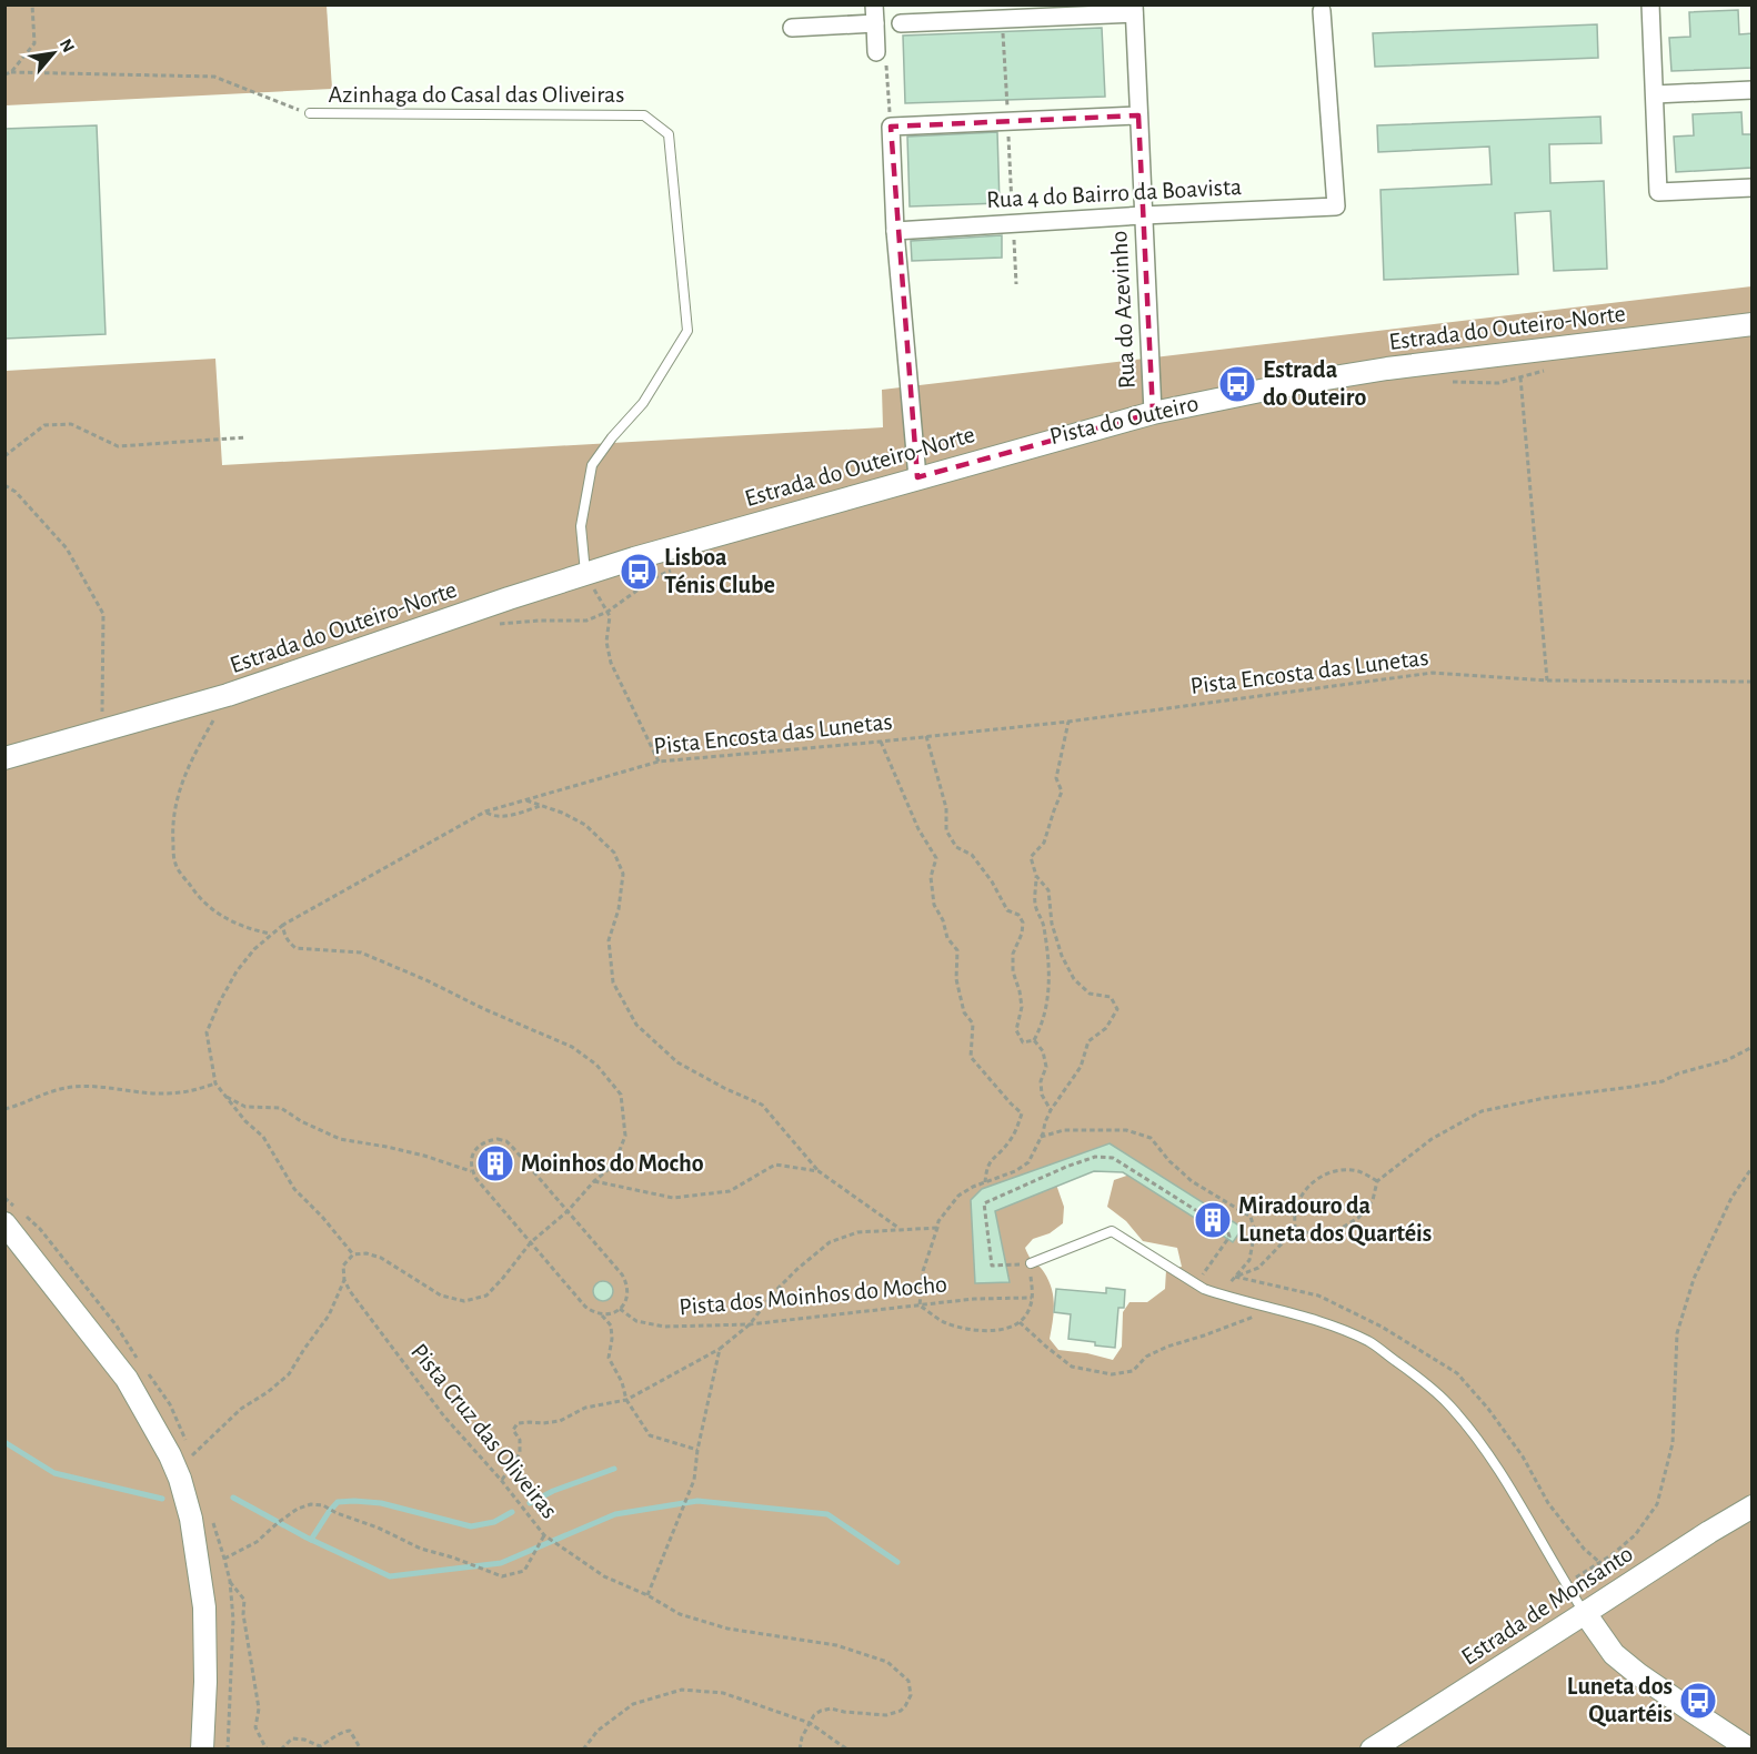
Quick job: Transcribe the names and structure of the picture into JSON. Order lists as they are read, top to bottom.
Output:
{
  "streets": {
    "street": [
      "Rua 4 do Bairro da Boavista",
      "Rua do Azevinho",
      "Estrada do Outeiro-Norte",
      "Estrada de Monsanto"
    ],
    "lane": ["Azinhaga do Casal das Oliveiras"],
    "path": ["Pista Encosta das Lunetas", "Pista dos Moinhos do Mocho", "Pista Cruz das Oliveiras"]
  },
  "crossings": [
    ["Azinhaga do Casal das Oliveiras", "Estrada do Outeiro-Norte"],
    ["Rua 4 do Bairro da Boavista", "Rua do Azevinho"],
    ["Rua do Azevinho", "Estrada do Outeiro-Norte"]
  ],
  "places": {
    "bus stop": ["Estrada do Outeiro", "Lisboa Ténis Clube", "Luneta dos Quartéis"],
    "building": ["Moinhos do Mocho", "Miradouro da Luneta dos Quartéis"]
  },
  "north": "top right"
}
